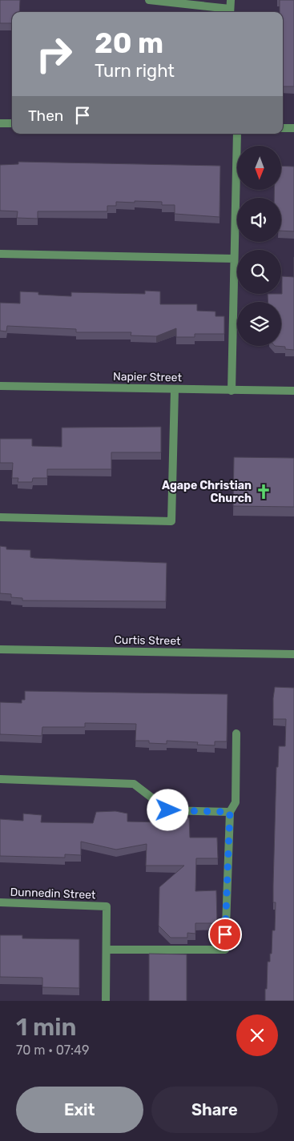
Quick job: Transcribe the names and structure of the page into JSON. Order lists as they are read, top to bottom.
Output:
{
  "streets": {
    "street": ["Napier Street", "Curtis Street", "Dunnedin Street"]
  },
  "places": {
    "church": ["Agape Christian Church"]
  },
  "north": "bottom",
  "page": {
    "turn": ["20 m", "Turn right"],
    "then": "Then",
    "heading": ["1 min", "70 m · 07:49"],
    "buttons": ["Exit", "Share"]
  }
}
